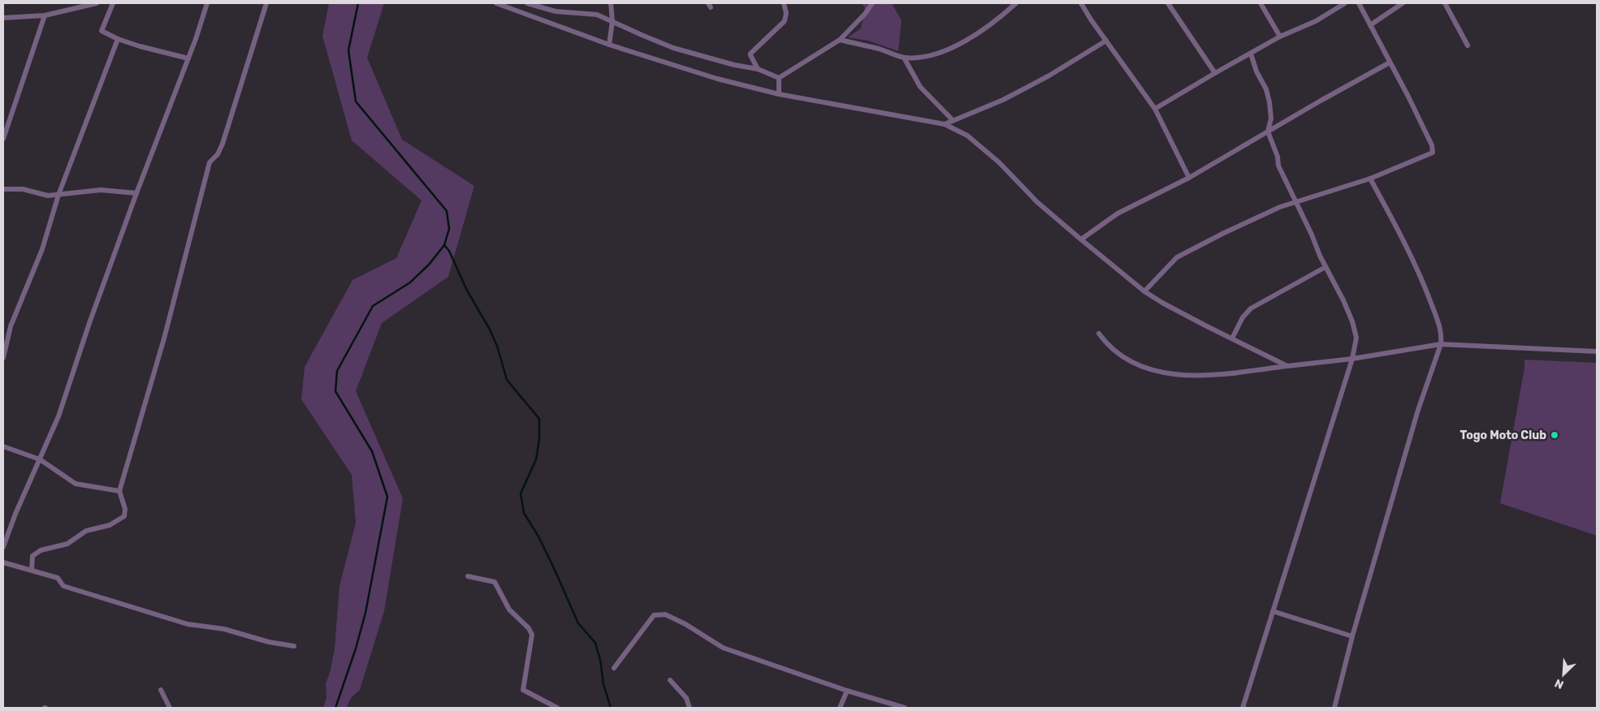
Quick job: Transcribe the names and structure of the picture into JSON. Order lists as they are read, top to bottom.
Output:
{
  "places": ["Togo Moto Club"],
  "north": "bottom left"
}
